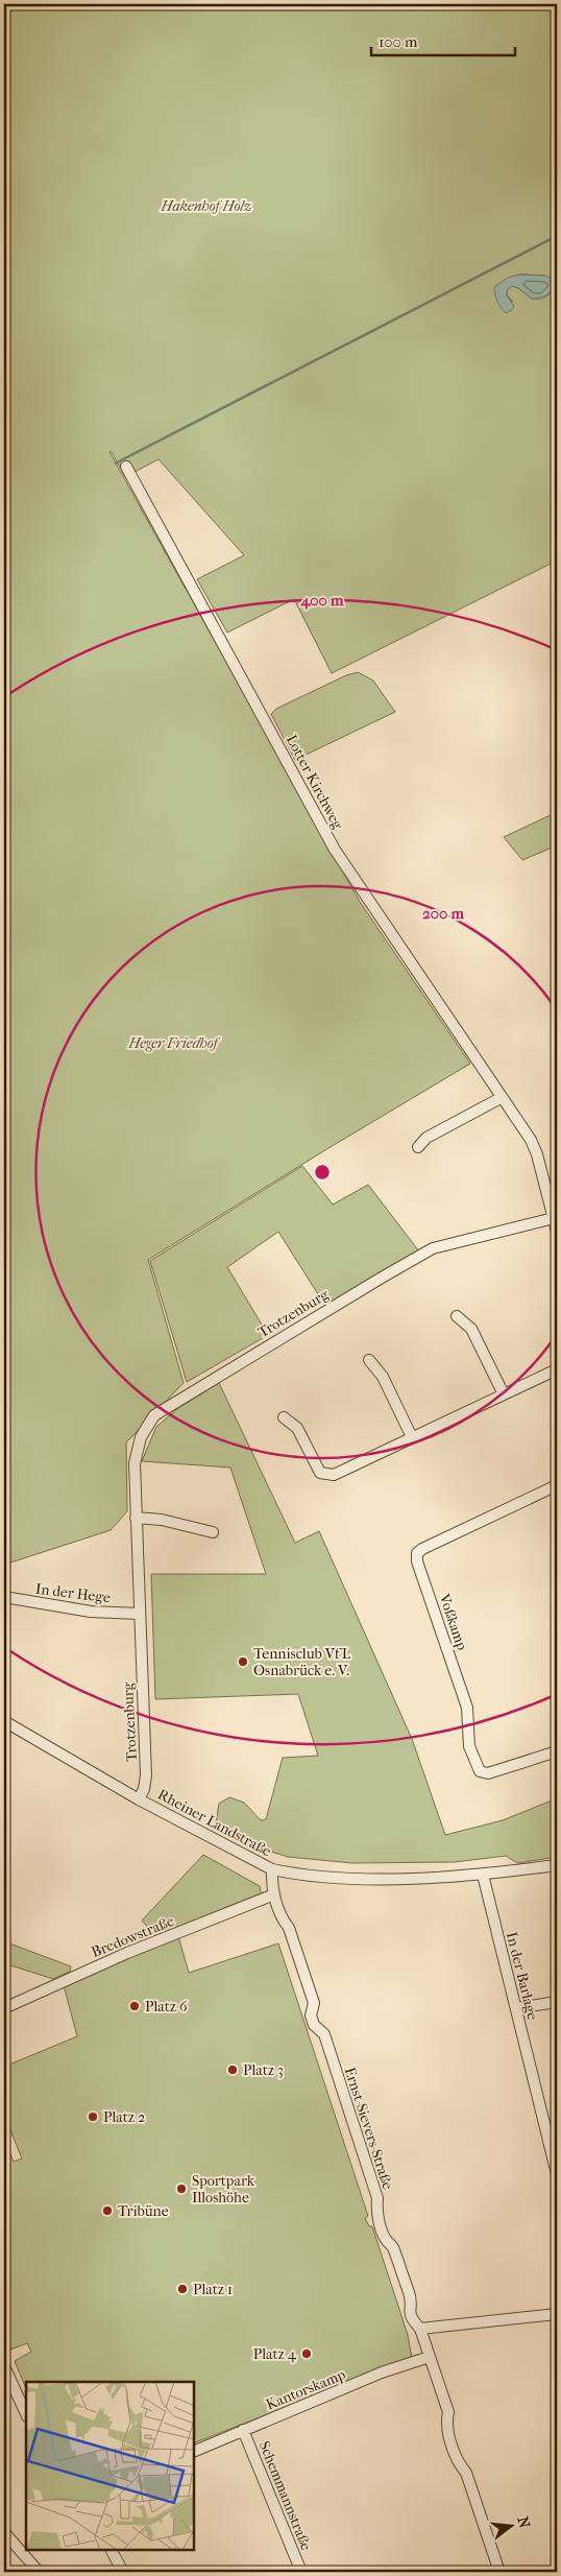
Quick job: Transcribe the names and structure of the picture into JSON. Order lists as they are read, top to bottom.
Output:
{
  "streets": {
    "street": [
      "Lotter Kirchweg",
      "Trotzenburg",
      "In der Hege",
      "Voßkamp",
      "Rheiner Landstraße",
      "Bredowstraße",
      "In der Barlage",
      "Ernst-Sievers-Straße",
      "Kantorskamp",
      "Schemmannstraße"
    ]
  },
  "crossings": [
    ["Lotter Kirchweg", "Trotzenburg"],
    ["Trotzenburg", "In der Hege"],
    ["Trotzenburg", "Rheiner Landstraße"],
    ["Rheiner Landstraße", "In der Barlage"],
    ["Rheiner Landstraße", "Ernst-Sievers-Straße"],
    ["Bredowstraße", "Ernst-Sievers-Straße"],
    ["Ernst-Sievers-Straße", "Kantorskamp"],
    ["Kantorskamp", "Schemmannstraße"]
  ],
  "parks": ["Hakenhof Holz", "Heger Friedhof"],
  "places": [
    "Tennisclub VfL Osnabrück e. V.",
    "Platz 6",
    "Platz 3",
    "Platz 2",
    "Sportpark Illoshöhe",
    "Tribüne",
    "Platz 1",
    "Platz 4"
  ],
  "scale_bar": "100 m",
  "north": "right",
  "rings": ["400 m", "200 m"]
}
